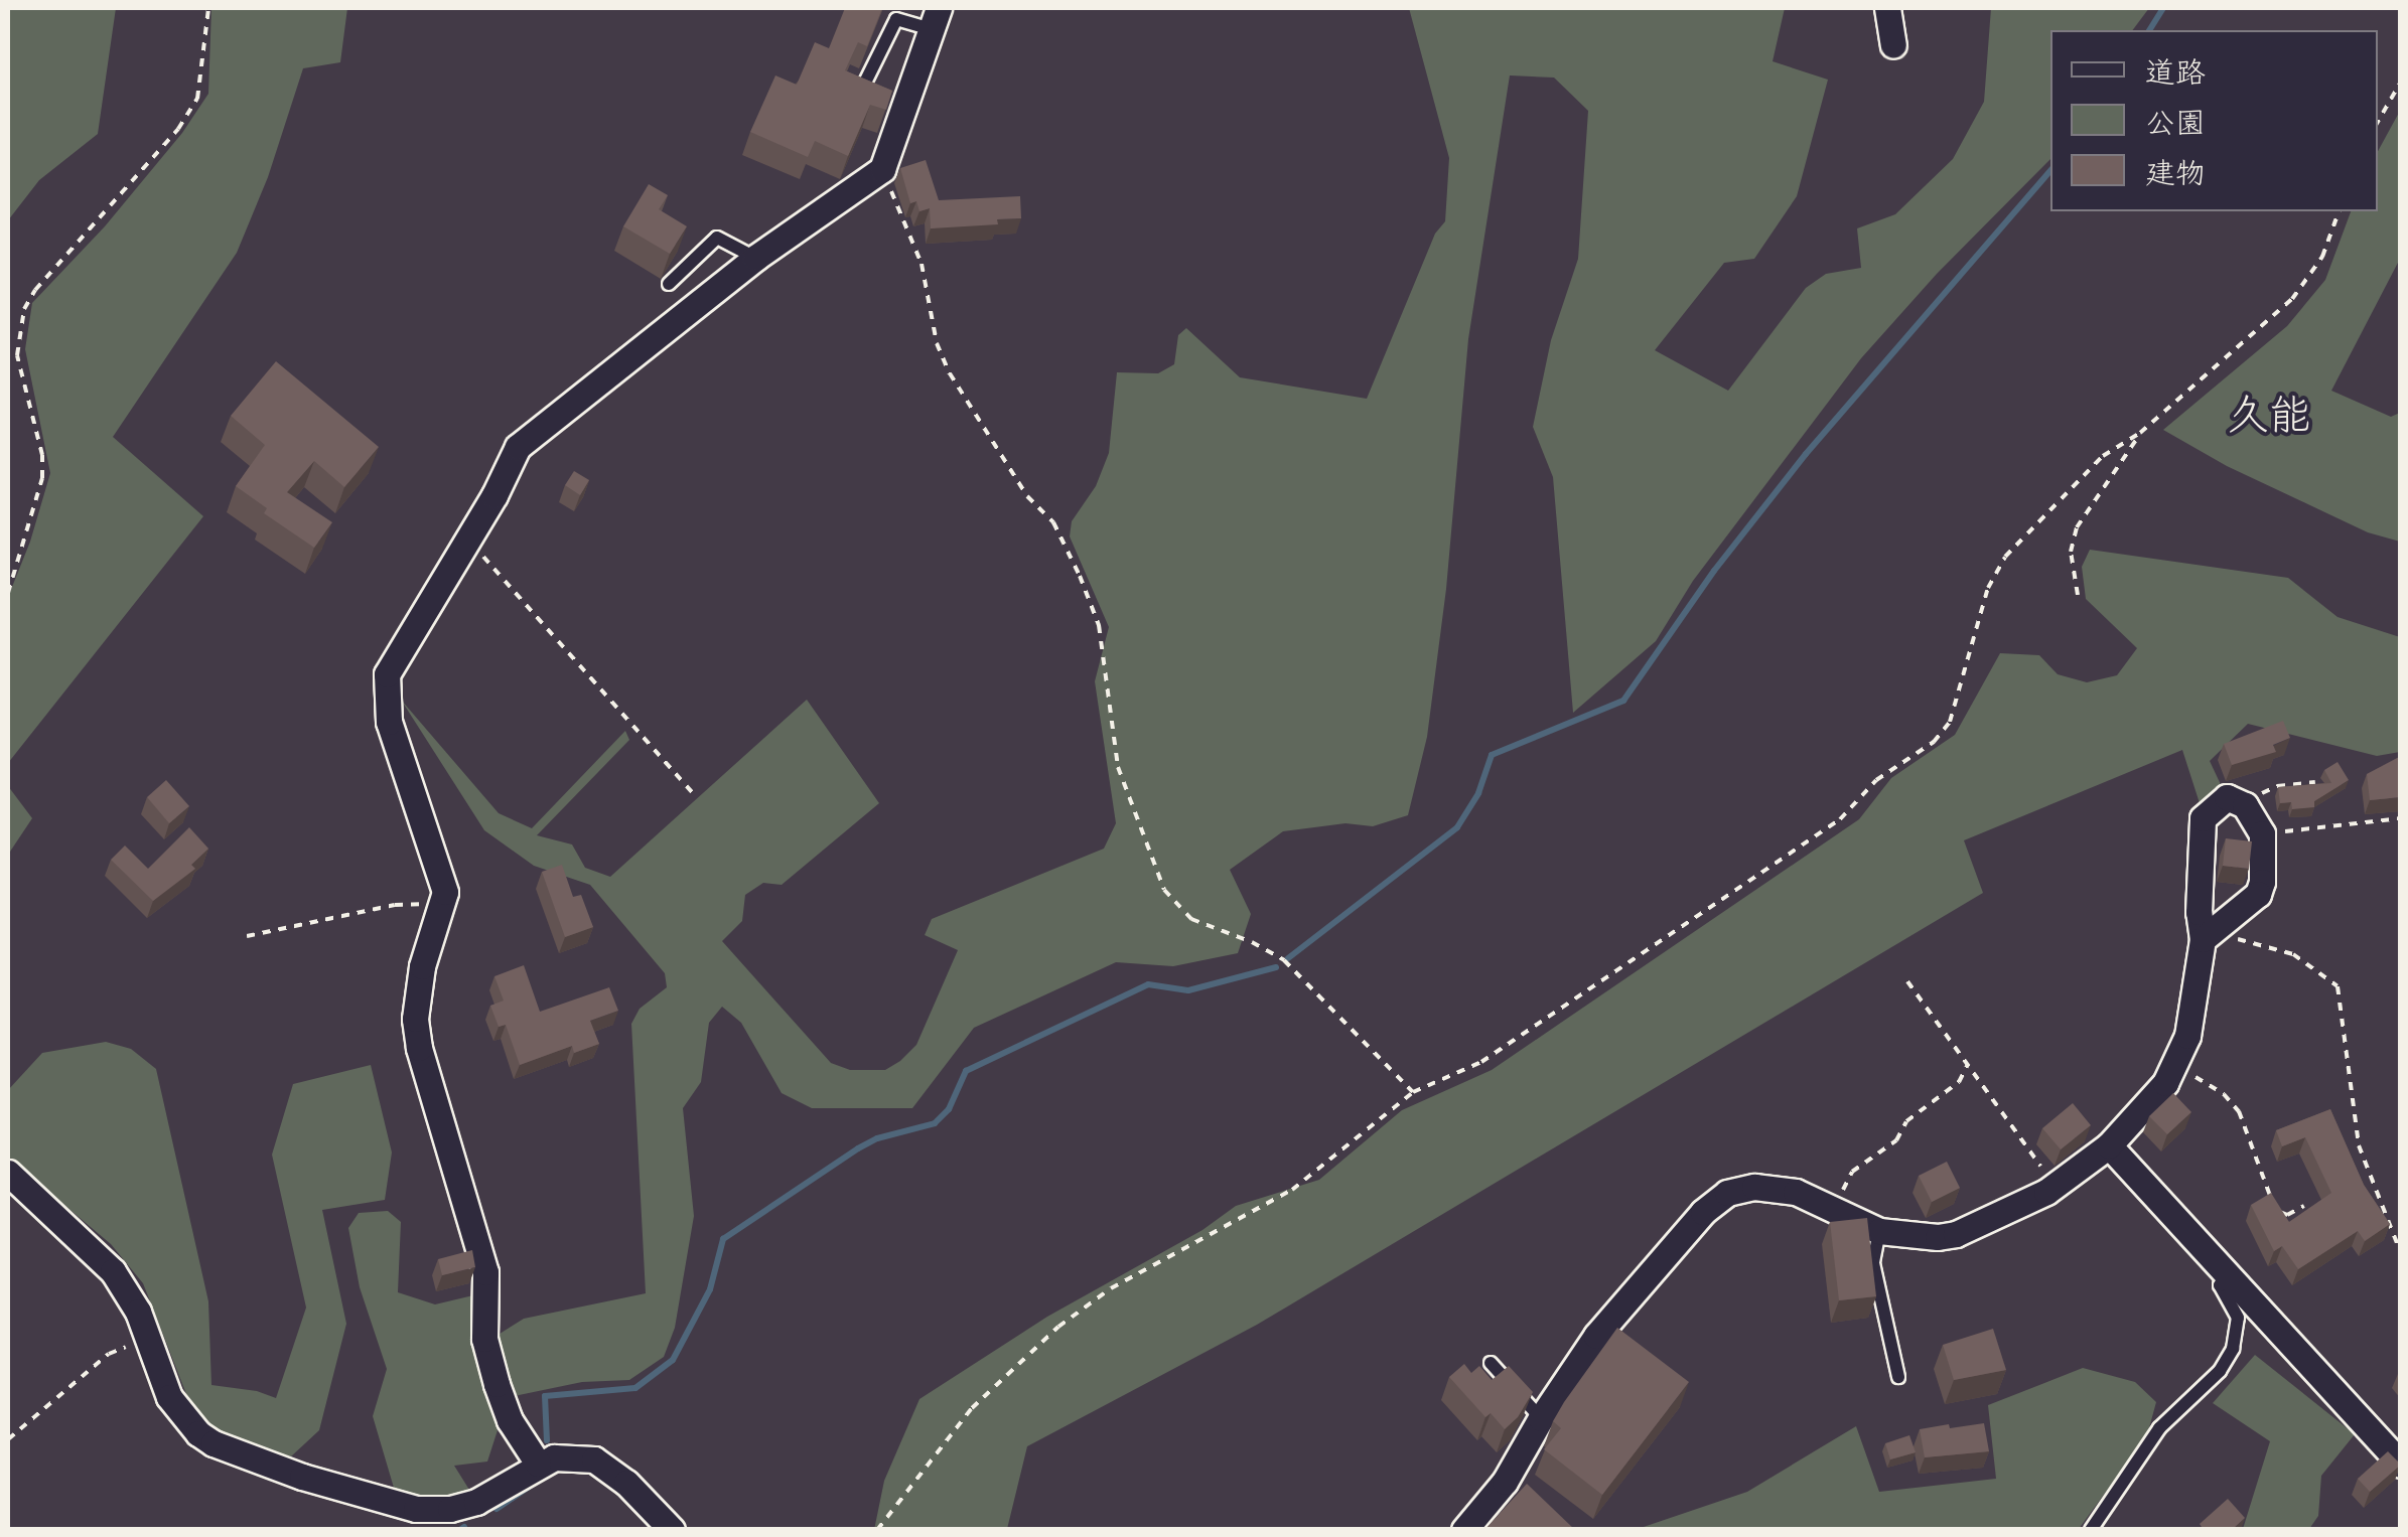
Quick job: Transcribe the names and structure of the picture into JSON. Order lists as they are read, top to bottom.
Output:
{
  "districts": ["久能"],
  "legend": ["道路", "公園", "建物"]
}
